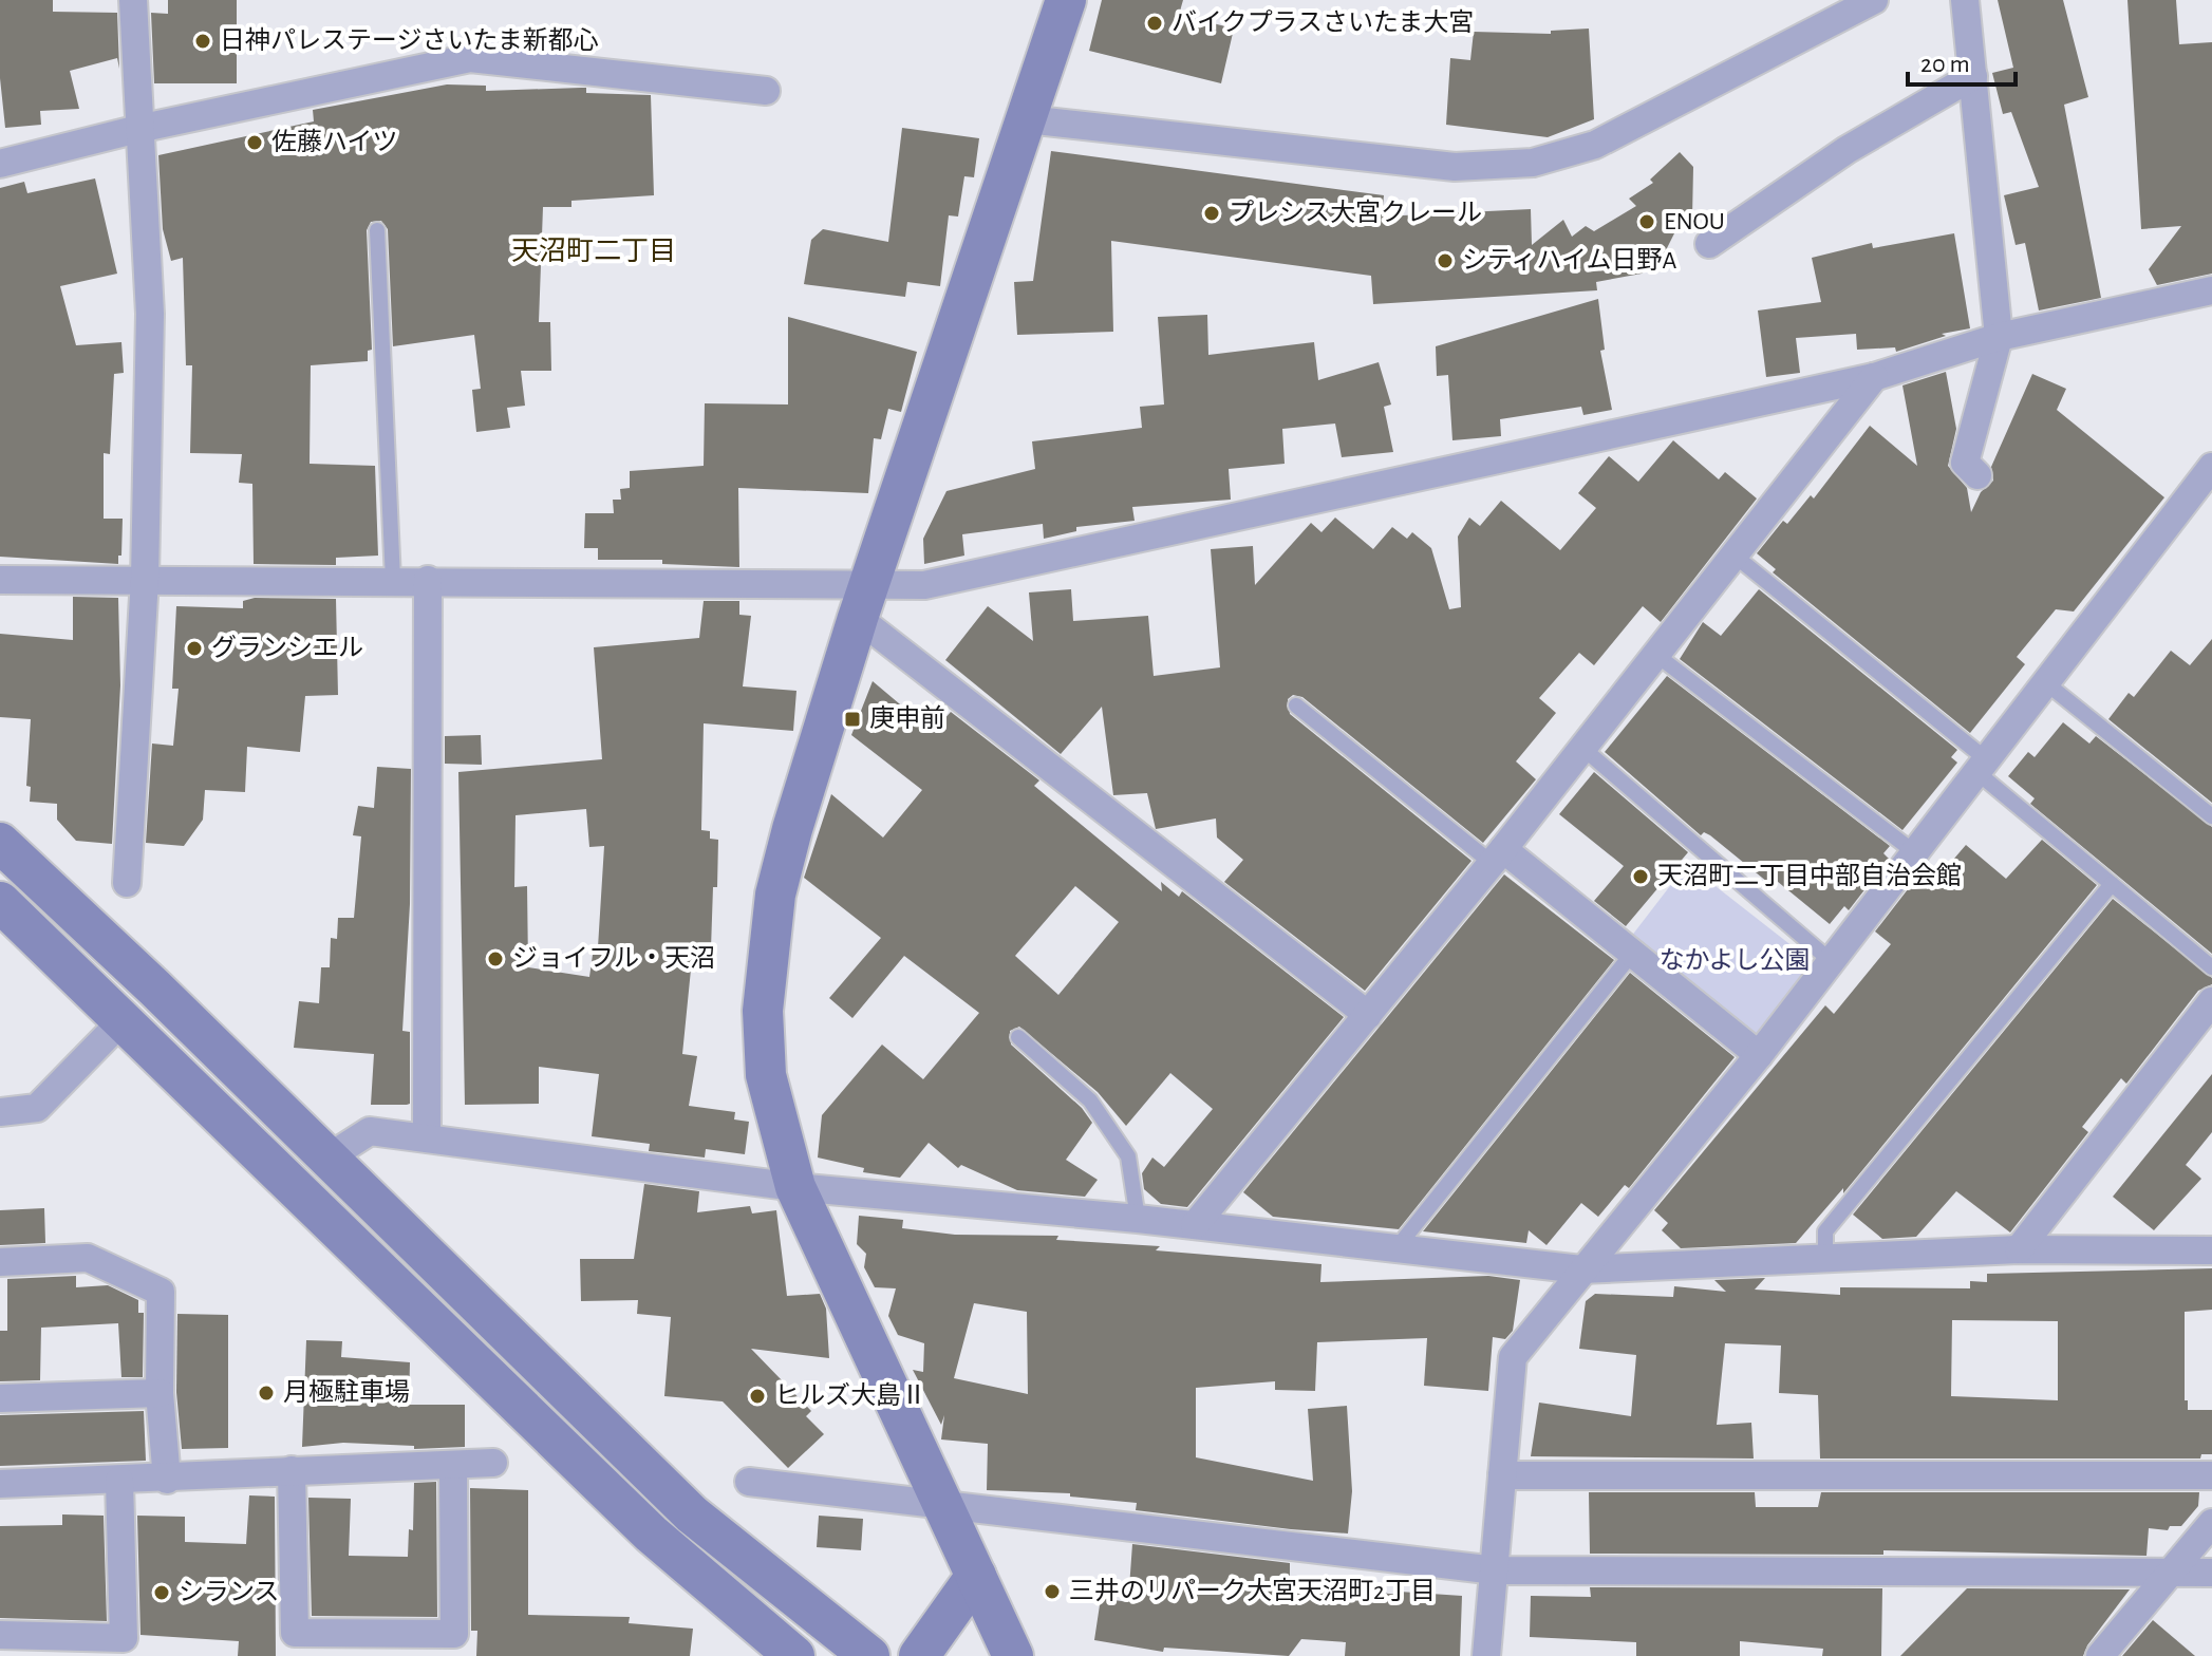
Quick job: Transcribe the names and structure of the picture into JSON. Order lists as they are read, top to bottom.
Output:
{
  "districts": ["天沼町二丁目"],
  "parks": ["なかよし公園"],
  "places": {
    "other": [
      "バイクプラスさいたま大宮",
      "日神パレステージさいたま新都心",
      "佐藤ハイツ",
      "プレシス大宮クレール",
      "ENOU",
      "シティハイム日野A",
      "グランシエル",
      "天沼町二丁目中部自治会館",
      "ジョイフル・天沼",
      "月極駐車場",
      "ヒルズ大島Ⅱ",
      "三井のリパーク大宮天沼町2丁目",
      "シランス"
    ],
    "transit": ["庚申前"]
  },
  "scale_bar": "20 m"
}
